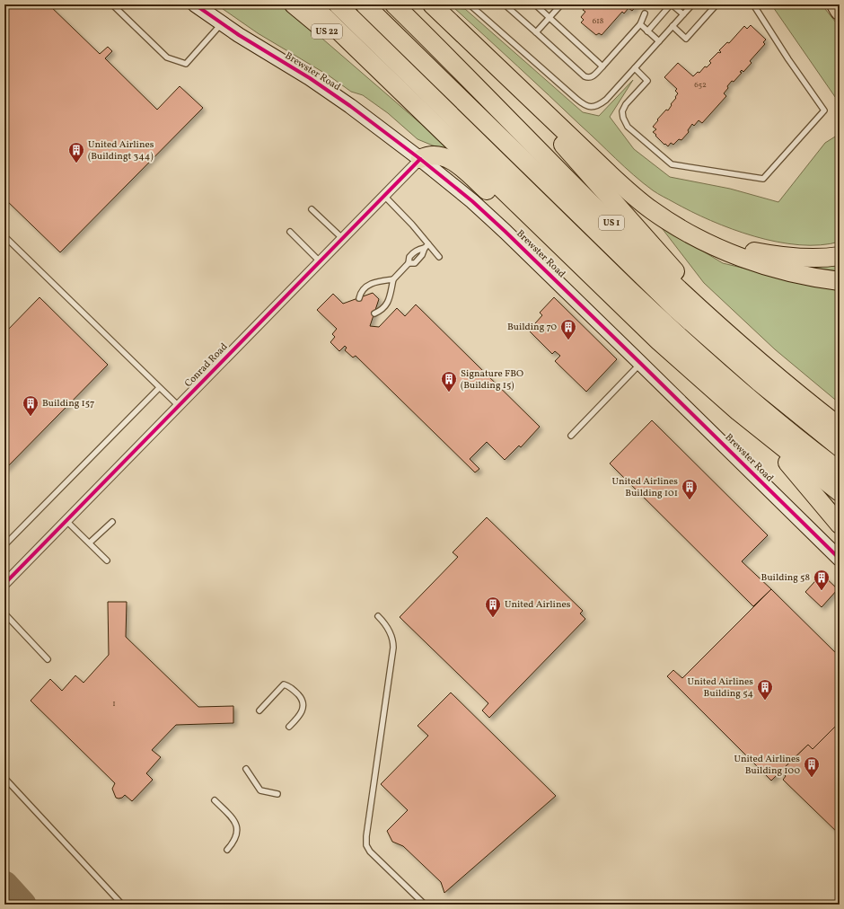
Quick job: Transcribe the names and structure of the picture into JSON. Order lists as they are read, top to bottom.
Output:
{
  "streets": {
    "highway": ["US 22", "US 1"],
    "street": ["Brewster Road", "Conrad Road"]
  },
  "crossings": [
    ["Brewster Road", "Conrad Road"]
  ],
  "places": {
    "building": [
      "United Airlines (Buildingt 344)",
      "Building 70",
      "Signature FBO (Building 15)",
      "Building 157",
      "United Airlines Building 101",
      "Building 58",
      "United Airlines",
      "United Airlines Building 54",
      "United Airlines Building 100"
    ]
  },
  "house_numbers": ["618", "652", "1"]
}
